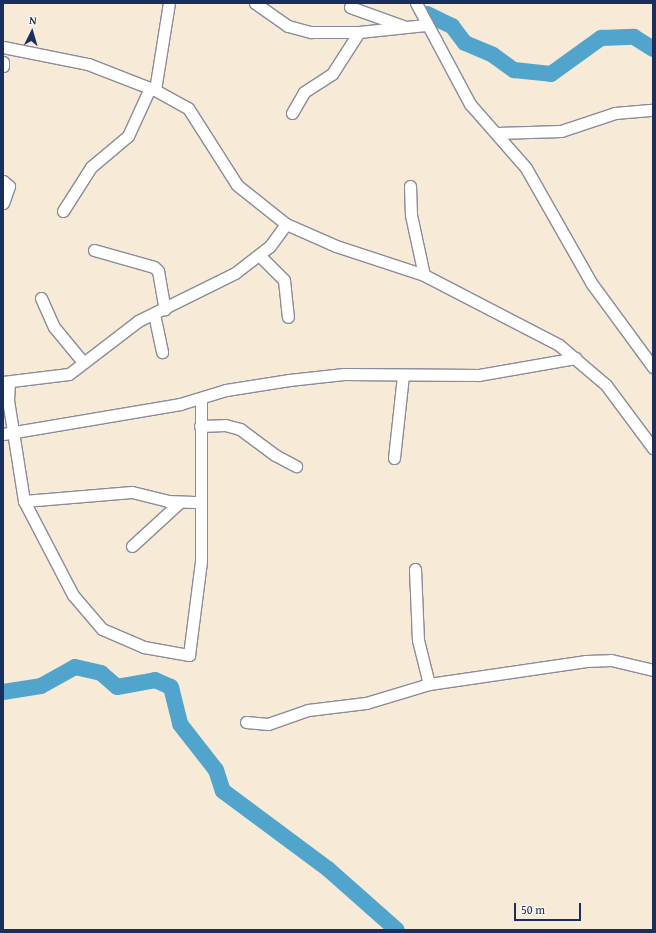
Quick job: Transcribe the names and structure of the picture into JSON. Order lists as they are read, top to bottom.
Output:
{
  "scale_bar": "50 m",
  "north": "top"
}
